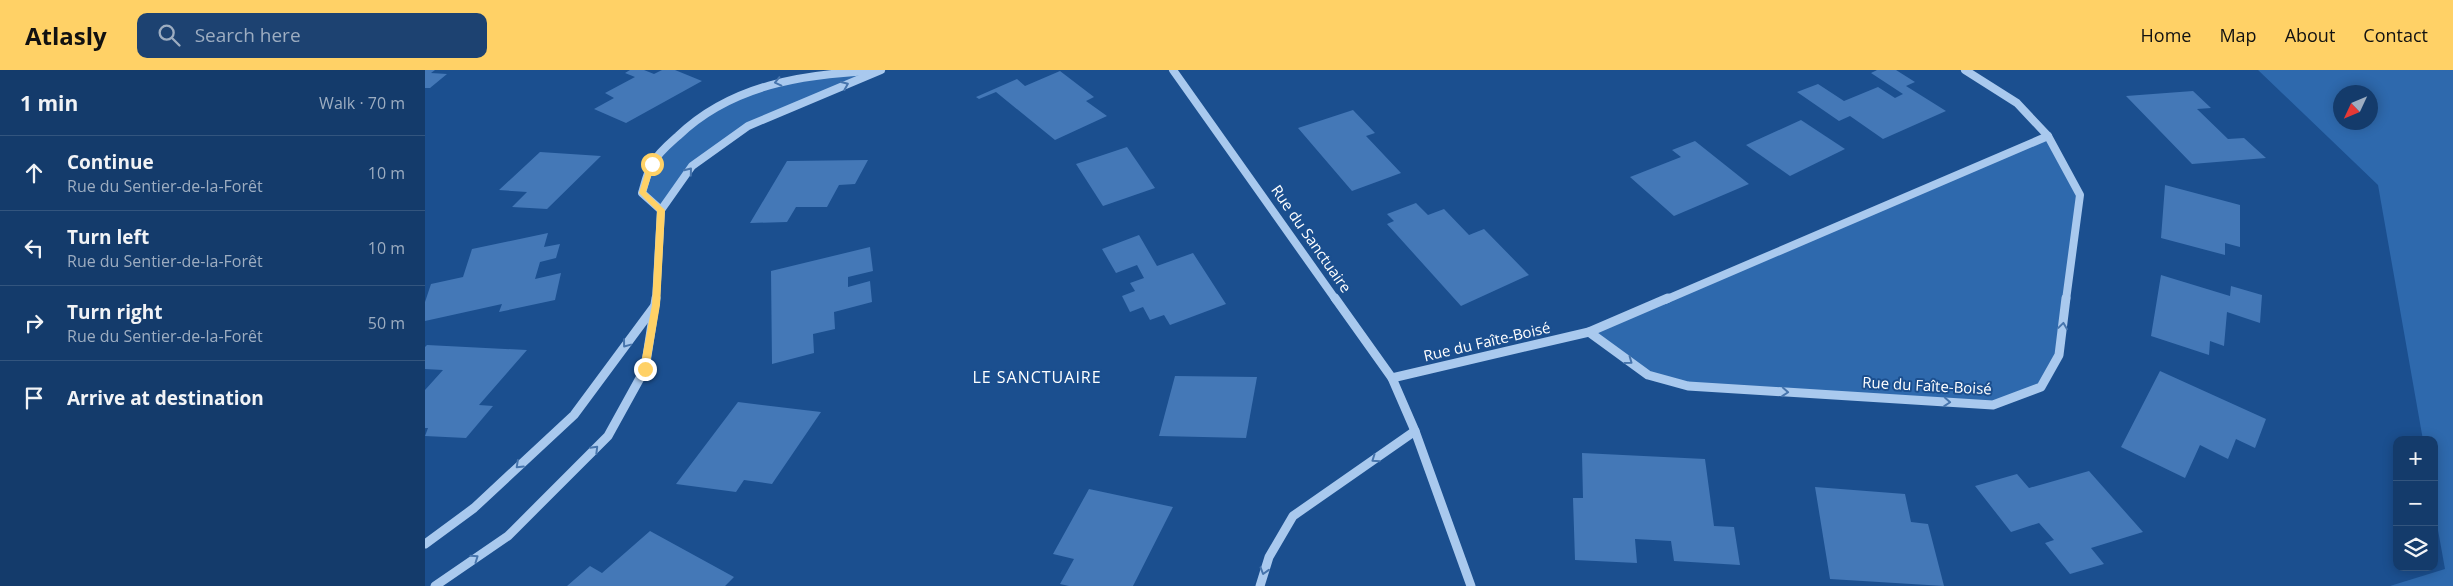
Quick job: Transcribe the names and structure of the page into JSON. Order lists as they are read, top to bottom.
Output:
{
  "streets": {
    "street": ["Rue du Sanctuaire", "Rue du Faîte-Boisé"]
  },
  "crossings": [
    ["Rue du Sanctuaire", "Rue du Faîte-Boisé"]
  ],
  "districts": ["LE SANCTUAIRE"],
  "north": "bottom left",
  "page": {
    "header": "Atlasly",
    "search": "Search here",
    "nav": [
      "Home",
      "Map",
      "About",
      "Contact"
    ],
    "heading": ["1 min", "Walk · 70 m"],
    "list": [
      ["Continue", "Rue du Sentier-de-la-Forêt", "10 m"],
      ["Turn left", "Rue du Sentier-de-la-Forêt", "10 m"],
      ["Turn right", "Rue du Sentier-de-la-Forêt", "50 m"],
      "Arrive at destination"
    ],
    "map_buttons": ["+", "−"]
  }
}
